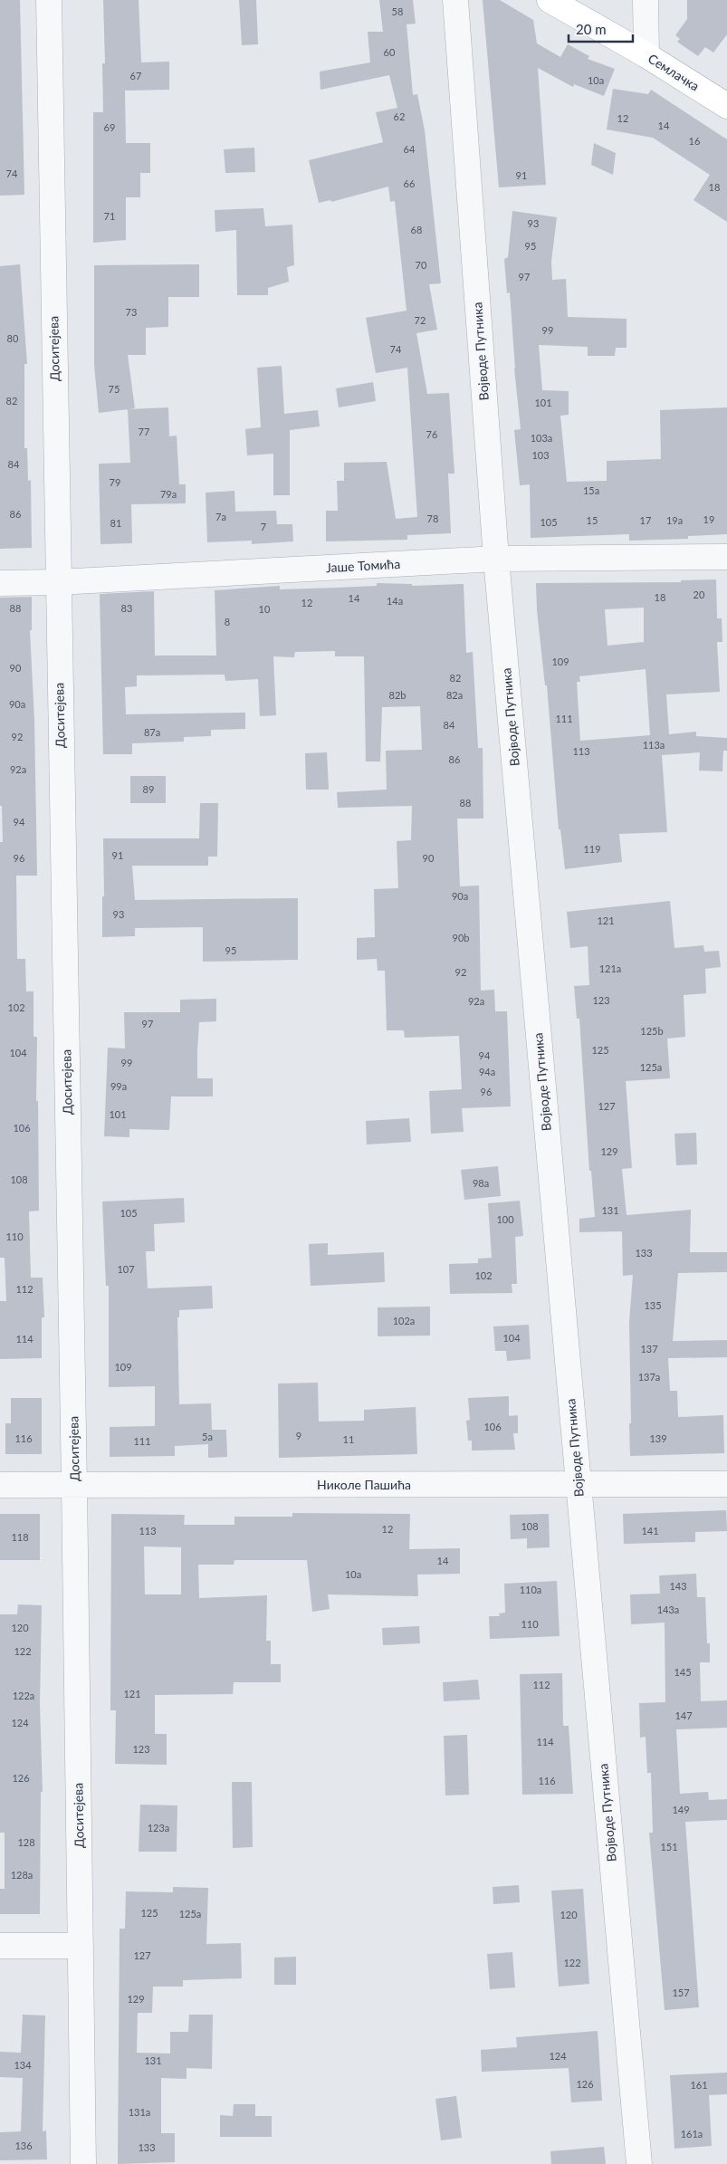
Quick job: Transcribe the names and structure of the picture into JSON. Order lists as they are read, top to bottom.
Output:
{
  "streets": {
    "main road": ["Семлачка"],
    "street": [
      "Доситејева",
      "Војводе Путника",
      "Јаше Томића",
      "Николе Пашића"
    ]
  },
  "crossings": [
    ["Доситејева", "Јаше Томића"],
    ["Доситејева", "Николе Пашића"],
    ["Војводе Путника", "Јаше Томића"],
    ["Војводе Путника", "Николе Пашића"]
  ],
  "house_numbers": [
    "58",
    "60",
    "67",
    "10a",
    "62",
    "12",
    "14",
    "69",
    "16",
    "64",
    "74",
    "91",
    "66",
    "18",
    "71",
    "93",
    "68",
    "95",
    "70",
    "97",
    "73",
    "72",
    "99",
    "80",
    "74",
    "75",
    "82",
    "101",
    "77",
    "76",
    "103a",
    "103",
    "84",
    "79",
    "15a",
    "79a",
    "86",
    "7a",
    "78",
    "19",
    "15",
    "17",
    "19a",
    "105",
    "81",
    "7",
    "20",
    "18",
    "14",
    "14a",
    "12",
    "88",
    "83",
    "10",
    "8",
    "109",
    "90",
    "82",
    "82b",
    "82a",
    "90a",
    "111",
    "84",
    "87a",
    "92",
    "113a",
    "113",
    "86",
    "92a",
    "89",
    "88",
    "94",
    "119",
    "91",
    "96",
    "90",
    "90a",
    "93",
    "121",
    "90b",
    "95",
    "121a",
    "92",
    "123",
    "92a",
    "102",
    "97",
    "125b",
    "125",
    "104",
    "94",
    "99",
    "125a",
    "94a",
    "99a",
    "96",
    "127",
    "101",
    "106",
    "129",
    "108",
    "98a",
    "131",
    "105",
    "100",
    "110",
    "133",
    "107",
    "102",
    "112",
    "135",
    "102a",
    "104",
    "114",
    "137",
    "109",
    "137a",
    "106",
    "9",
    "5a",
    "116",
    "139",
    "11",
    "111",
    "108",
    "12",
    "113",
    "141",
    "118",
    "14",
    "10a",
    "143",
    "110a",
    "143a",
    "110",
    "120",
    "122",
    "145",
    "112",
    "121",
    "122a",
    "147",
    "124",
    "114",
    "123",
    "126",
    "116",
    "149",
    "123a",
    "128",
    "151",
    "128a",
    "125",
    "125a",
    "120",
    "127",
    "122",
    "157",
    "129",
    "124",
    "131",
    "134",
    "126",
    "161",
    "131a",
    "161a",
    "136",
    "133"
  ],
  "scale_bar": "20 m"
}
